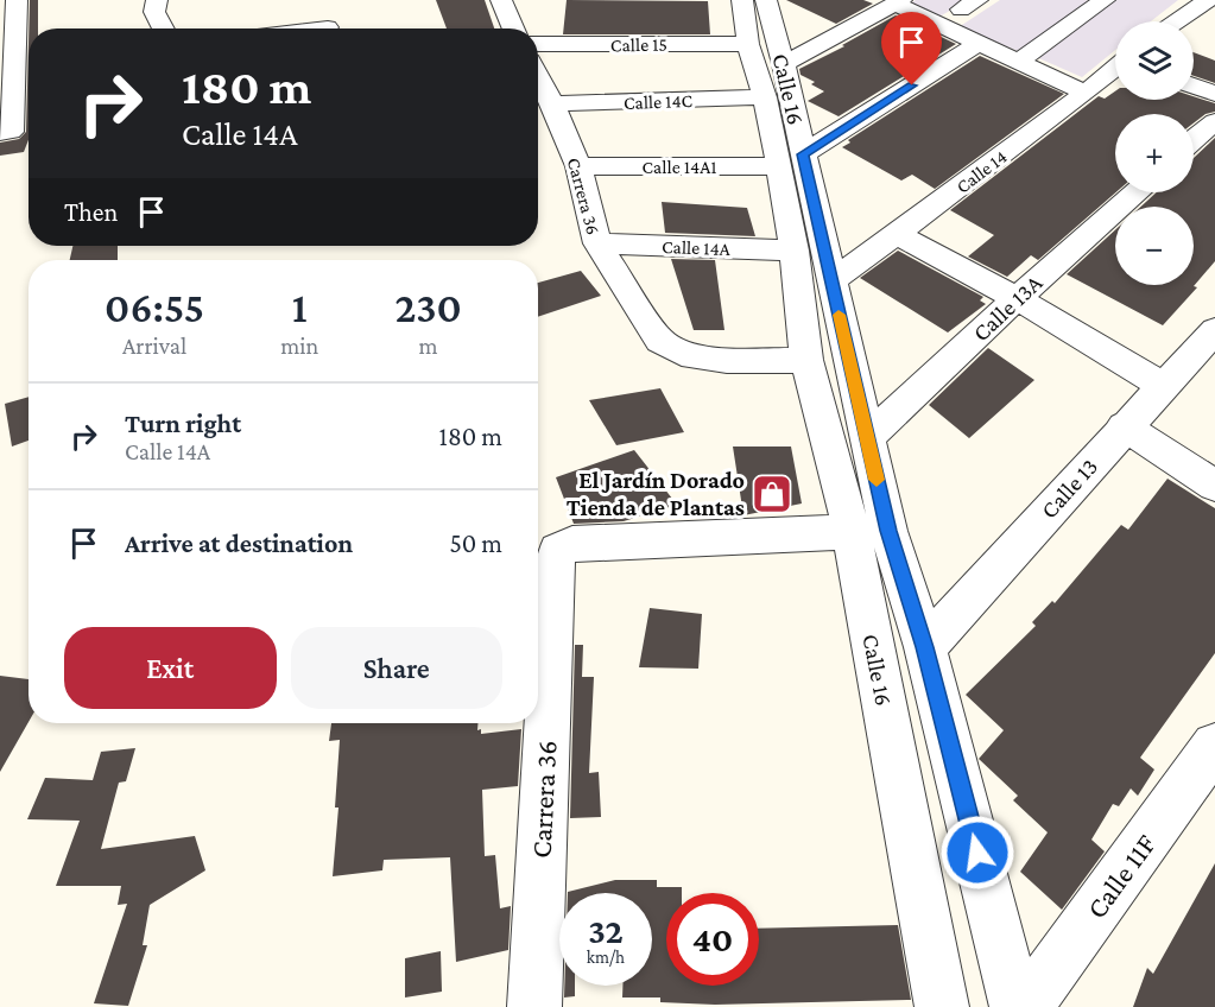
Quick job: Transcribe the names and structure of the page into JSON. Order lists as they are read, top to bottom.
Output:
{
  "streets": {
    "street": [
      "Calle 15",
      "Calle 16",
      "Calle 14C",
      "Calle 14A1",
      "Calle 14",
      "Carrera 36",
      "Calle 14A",
      "Calle 13A",
      "Calle 13",
      "Calle 11F"
    ]
  },
  "crossings": [
    ["Calle 15", "Calle 16"],
    ["Calle 16", "Calle 14C"],
    ["Calle 16", "Calle 14A1"],
    ["Calle 16", "Calle 14"],
    ["Calle 16", "Carrera 36"],
    ["Calle 16", "Calle 14A"],
    ["Calle 16", "Calle 13A"],
    ["Calle 16", "Calle 13"],
    ["Calle 14C", "Carrera 36"],
    ["Calle 14A1", "Carrera 36"],
    ["Carrera 36", "Calle 14A"]
  ],
  "places": {
    "shop": ["El Jardín Dorado Tienda de Plantas"]
  },
  "page": {
    "map_buttons": ["+", "−"],
    "turn": ["180 m", "Calle 14A"],
    "then": "Then",
    "eta": [
      "06:55",
      "Arrival",
      "1",
      "min",
      "230",
      "m"
    ],
    "list": [
      {
        "name": "Turn right",
        "note": "Calle 14A",
        "value": "180 m"
      },
      {
        "name": "Arrive at destination",
        "value": "50 m"
      }
    ],
    "buttons": ["Exit", "Share"],
    "speed": "32 km/h",
    "limit": "40"
  }
}
